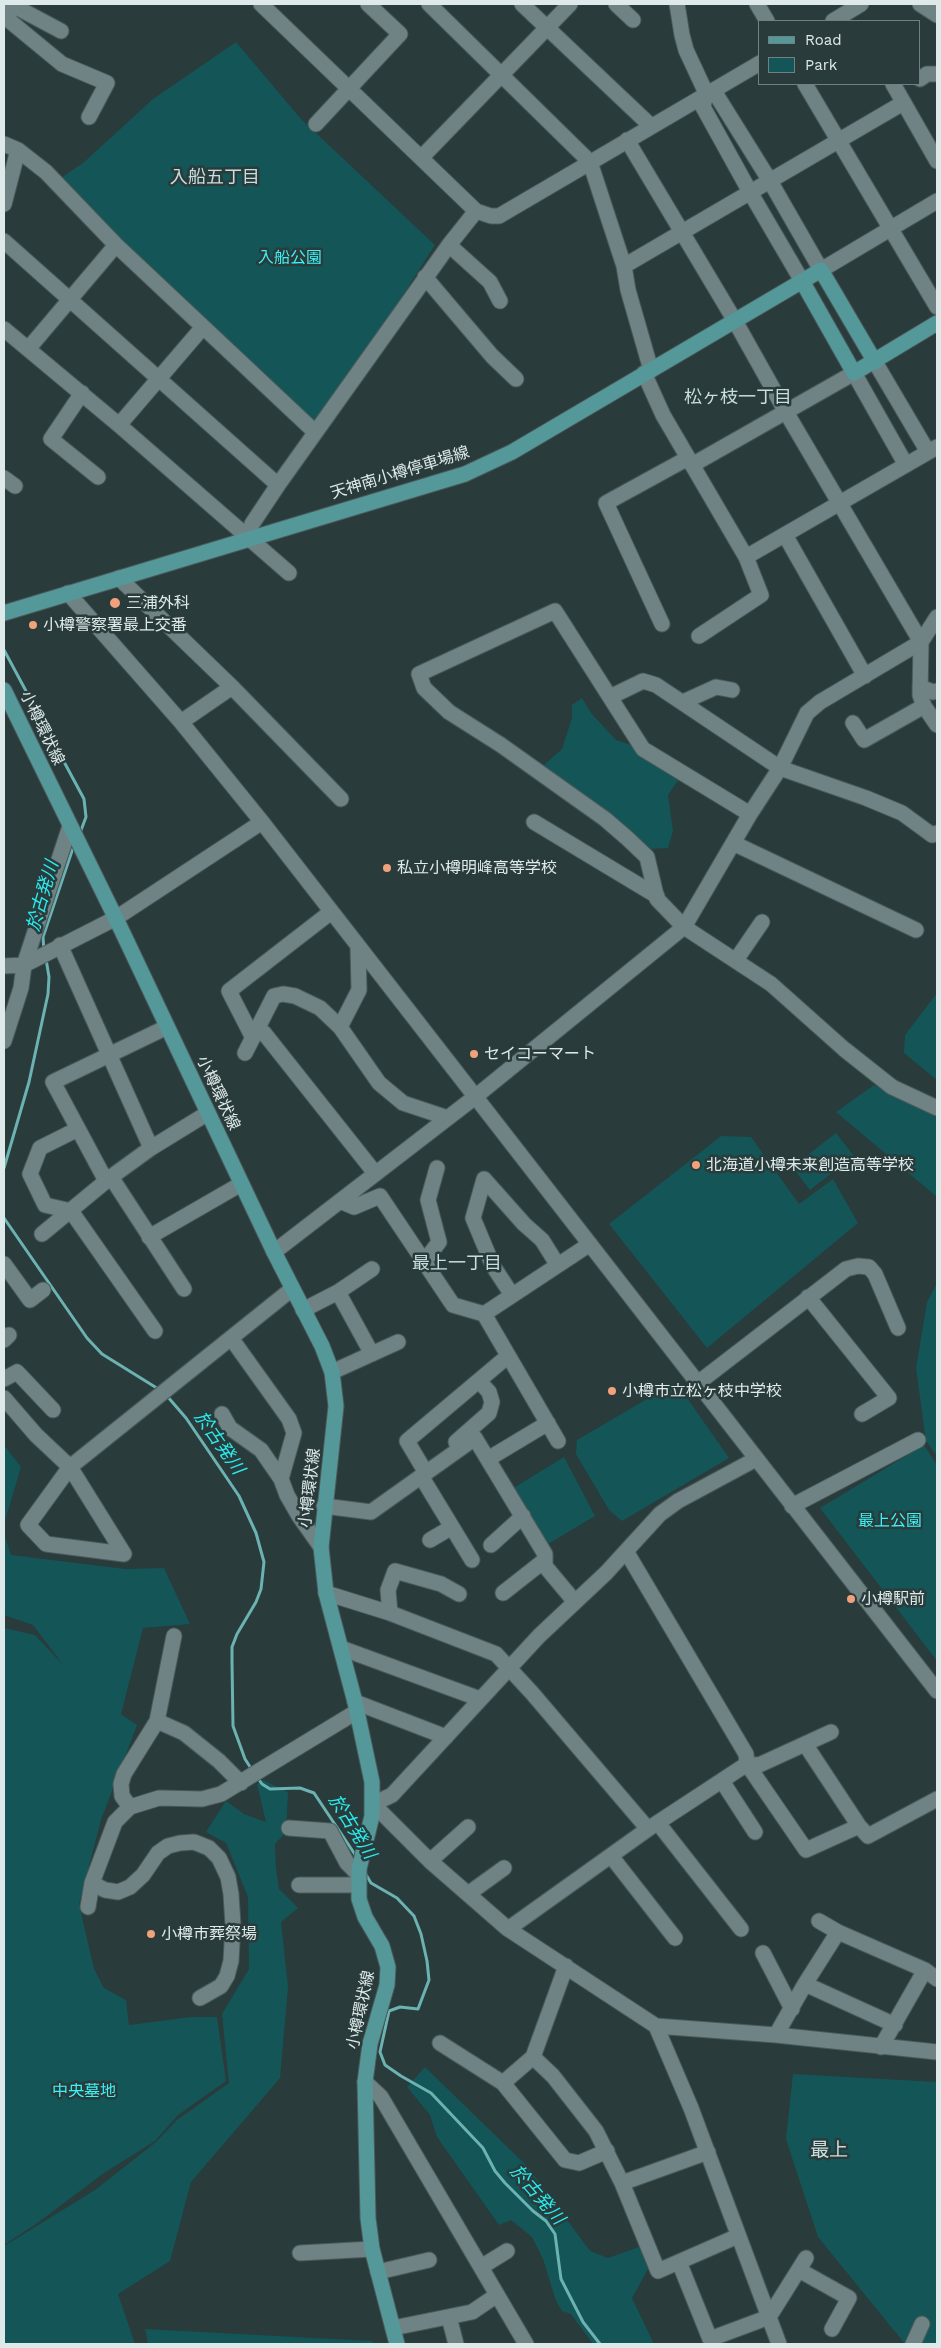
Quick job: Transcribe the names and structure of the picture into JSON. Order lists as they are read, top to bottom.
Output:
{
  "streets": {
    "main road": ["天神南小樽停車場線", "小樽環状線"]
  },
  "districts": [
    "入船五丁目",
    "松ヶ枝一丁目",
    "最上一丁目",
    "最上"
  ],
  "water": ["於古発川"],
  "parks": ["入船公園", "最上公園", "中央墓地"],
  "places": [
    "三浦外科",
    "小樽警察署最上交番",
    "私立小樽明峰高等学校",
    "セイコーマート",
    "北海道小樽未来創造高等学校",
    "小樽市立松ヶ枝中学校",
    "小樽駅前",
    "小樽市葬祭場"
  ],
  "legend": ["Road", "Park"]
}
